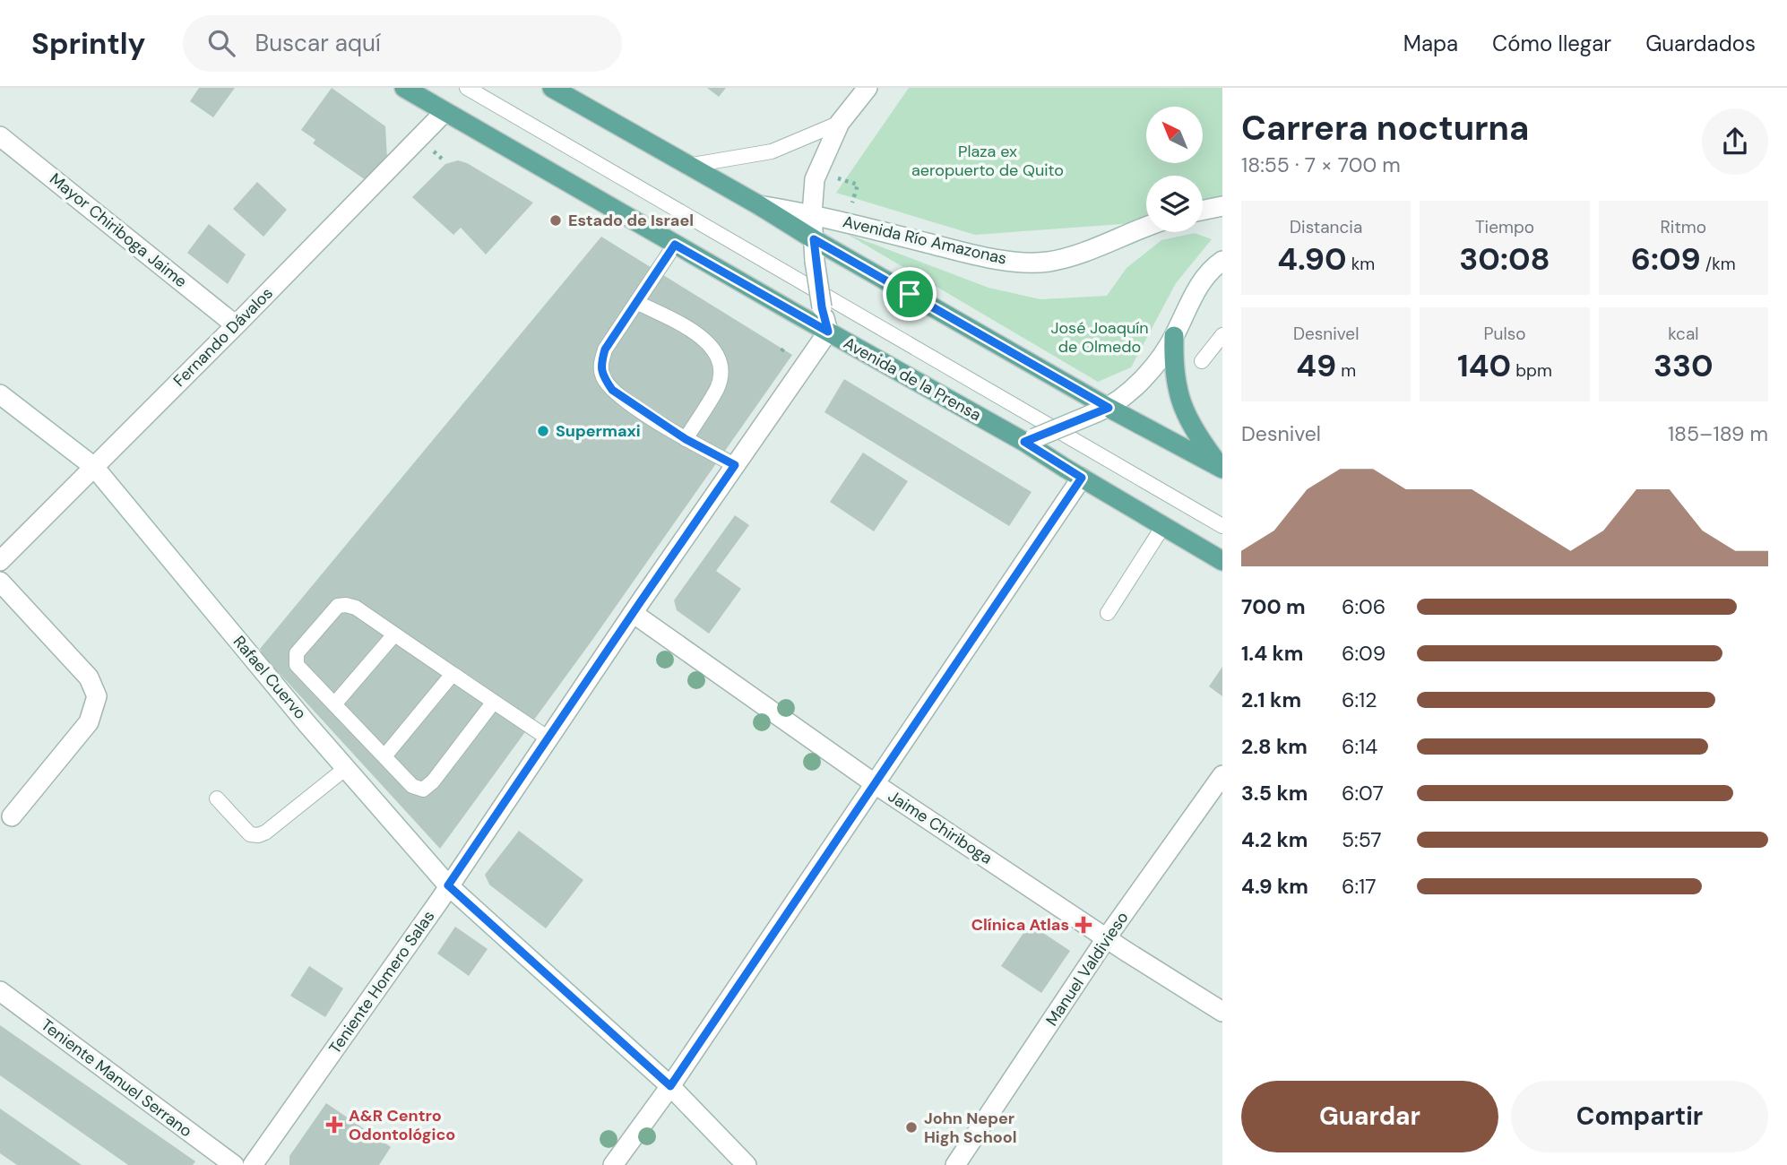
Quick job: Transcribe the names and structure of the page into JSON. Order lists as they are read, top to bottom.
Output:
{
  "streets": {
    "main road": ["Avenida de la Prensa"],
    "street": [
      "Mayor Chiriboga Jaime",
      "Avenida Río Amazonas",
      "Fernando Dávalos",
      "Rafael Cuervo",
      "Jaime Chiriboga",
      "Manuel Valdivieso",
      "Teniente Homero Salas",
      "Teniente Manuel Serrano"
    ]
  },
  "crossings": [
    ["Mayor Chiriboga Jaime", "Fernando Dávalos"],
    ["Fernando Dávalos", "Avenida de la Prensa"],
    ["Fernando Dávalos", "Rafael Cuervo"],
    ["Avenida de la Prensa", "Teniente Homero Salas"],
    ["Rafael Cuervo", "Teniente Homero Salas"],
    ["Jaime Chiriboga", "Manuel Valdivieso"],
    ["Jaime Chiriboga", "Teniente Homero Salas"]
  ],
  "parks": ["Plaza ex aeropuerto de Quito", "José Joaquín de Olmedo"],
  "places": {
    "other": ["Estado de Israel", "Supermaxi", "John Neper High School"],
    "health": ["Clínica Atlas", "A&R Centro Odontológico"]
  },
  "north": "top left",
  "page": {
    "header": "Sprintly",
    "search": "Buscar aquí",
    "nav": ["Mapa", "Cómo llegar", "Guardados"],
    "heading": ["Carrera nocturna", "18:55 · 7 × 700 m"],
    "stats": [
      ["Distancia", "4.90 km"],
      ["Tiempo", "30:08"],
      ["Ritmo", "6:09 /km"],
      ["Desnivel", "49 m"],
      ["Pulso", "140 bpm"],
      ["kcal", "330"]
    ],
    "chart": ["Desnivel", "185–189 m"],
    "list": [
      {
        "name": "700 m",
        "note": "6:06"
      },
      {
        "name": "1.4 km",
        "note": "6:09"
      },
      {
        "name": "2.1 km",
        "note": "6:12"
      },
      {
        "name": "2.8 km",
        "note": "6:14"
      },
      {
        "name": "3.5 km",
        "note": "6:07"
      },
      {
        "name": "4.2 km",
        "note": "5:57"
      },
      {
        "name": "4.9 km",
        "note": "6:17"
      }
    ],
    "buttons": ["Guardar", "Compartir"]
  }
}
